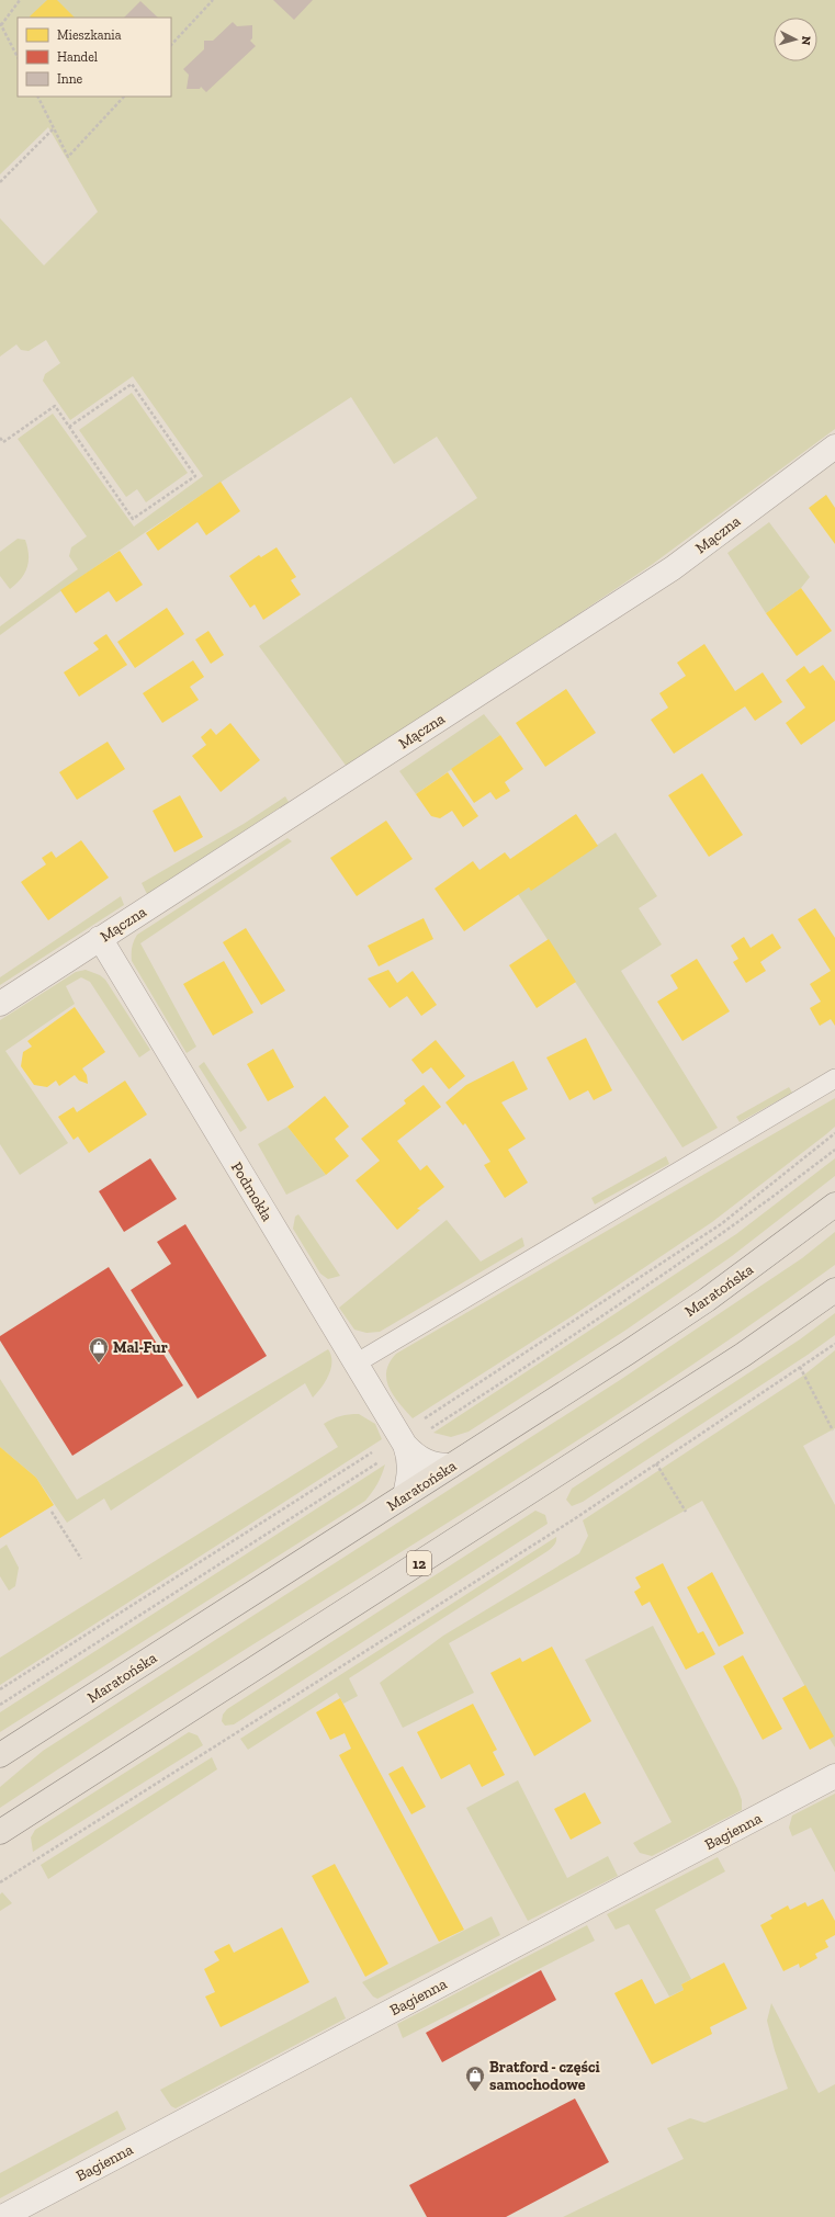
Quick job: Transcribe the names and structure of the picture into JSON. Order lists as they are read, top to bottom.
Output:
{
  "streets": {
    "main road": ["Maratońska", "12"],
    "street": ["Mączna", "Podmokła", "Bagienna"]
  },
  "crossings": [
    ["Mączna", "Podmokła"],
    ["Podmokła", "Maratońska"]
  ],
  "places": {
    "shop": ["Mal-Fur", "Bratford - części samochodowe"]
  },
  "legend": ["Mieszkania", "Handel", "Inne"],
  "north": "right"
}
